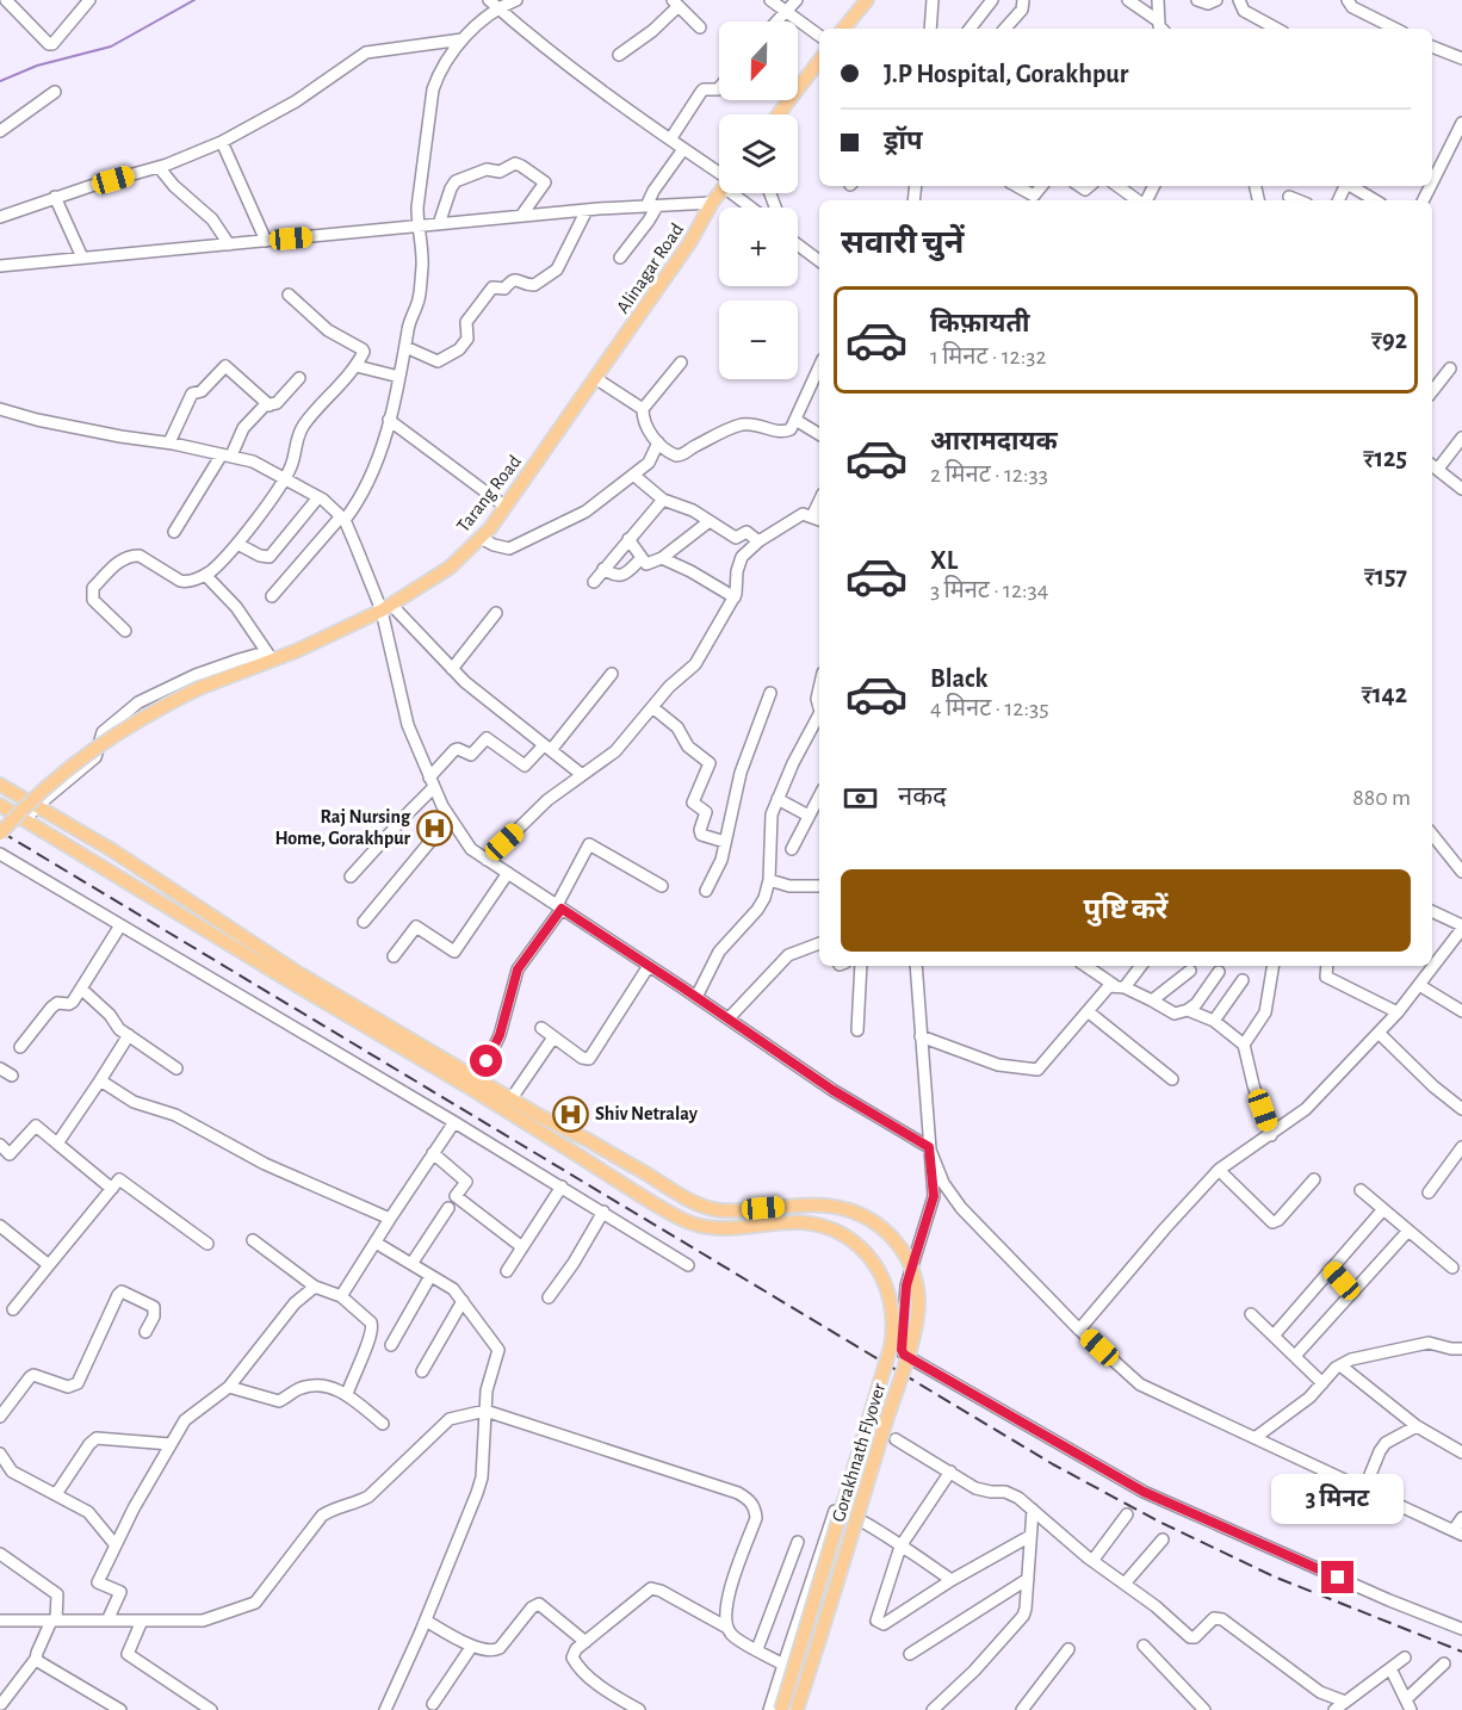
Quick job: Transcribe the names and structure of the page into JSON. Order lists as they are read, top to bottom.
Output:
{
  "streets": {
    "main road": ["Alinagar Road", "Tarang Road", "Gorakhnath Flyover"]
  },
  "crossings": [
    ["Alinagar Road", "Tarang Road"]
  ],
  "places": {
    "hospital": ["Raj Nursing Home, Gorakhpur", "Shiv Netralay"]
  },
  "north": "bottom",
  "page": {
    "map_buttons": ["+", "−"],
    "banner": ["J.P Hospital, Gorakhpur", "ड्रॉप"],
    "heading": "सवारी चुनें",
    "list": [
      {
        "name": "किफ़ायती",
        "note": "1 मिनट · 12:32",
        "value": "₹92"
      },
      {
        "name": "आरामदायक",
        "note": "2 मिनट · 12:33",
        "value": "₹125"
      },
      {
        "name": "XL",
        "note": "3 मिनट · 12:34",
        "value": "₹157"
      },
      {
        "name": "Black",
        "note": "4 मिनट · 12:35",
        "value": "₹142"
      }
    ],
    "pay": ["नकद", "880 m"],
    "buttons": "पुष्टि करें",
    "bubble": "3 मिनट"
  }
}
